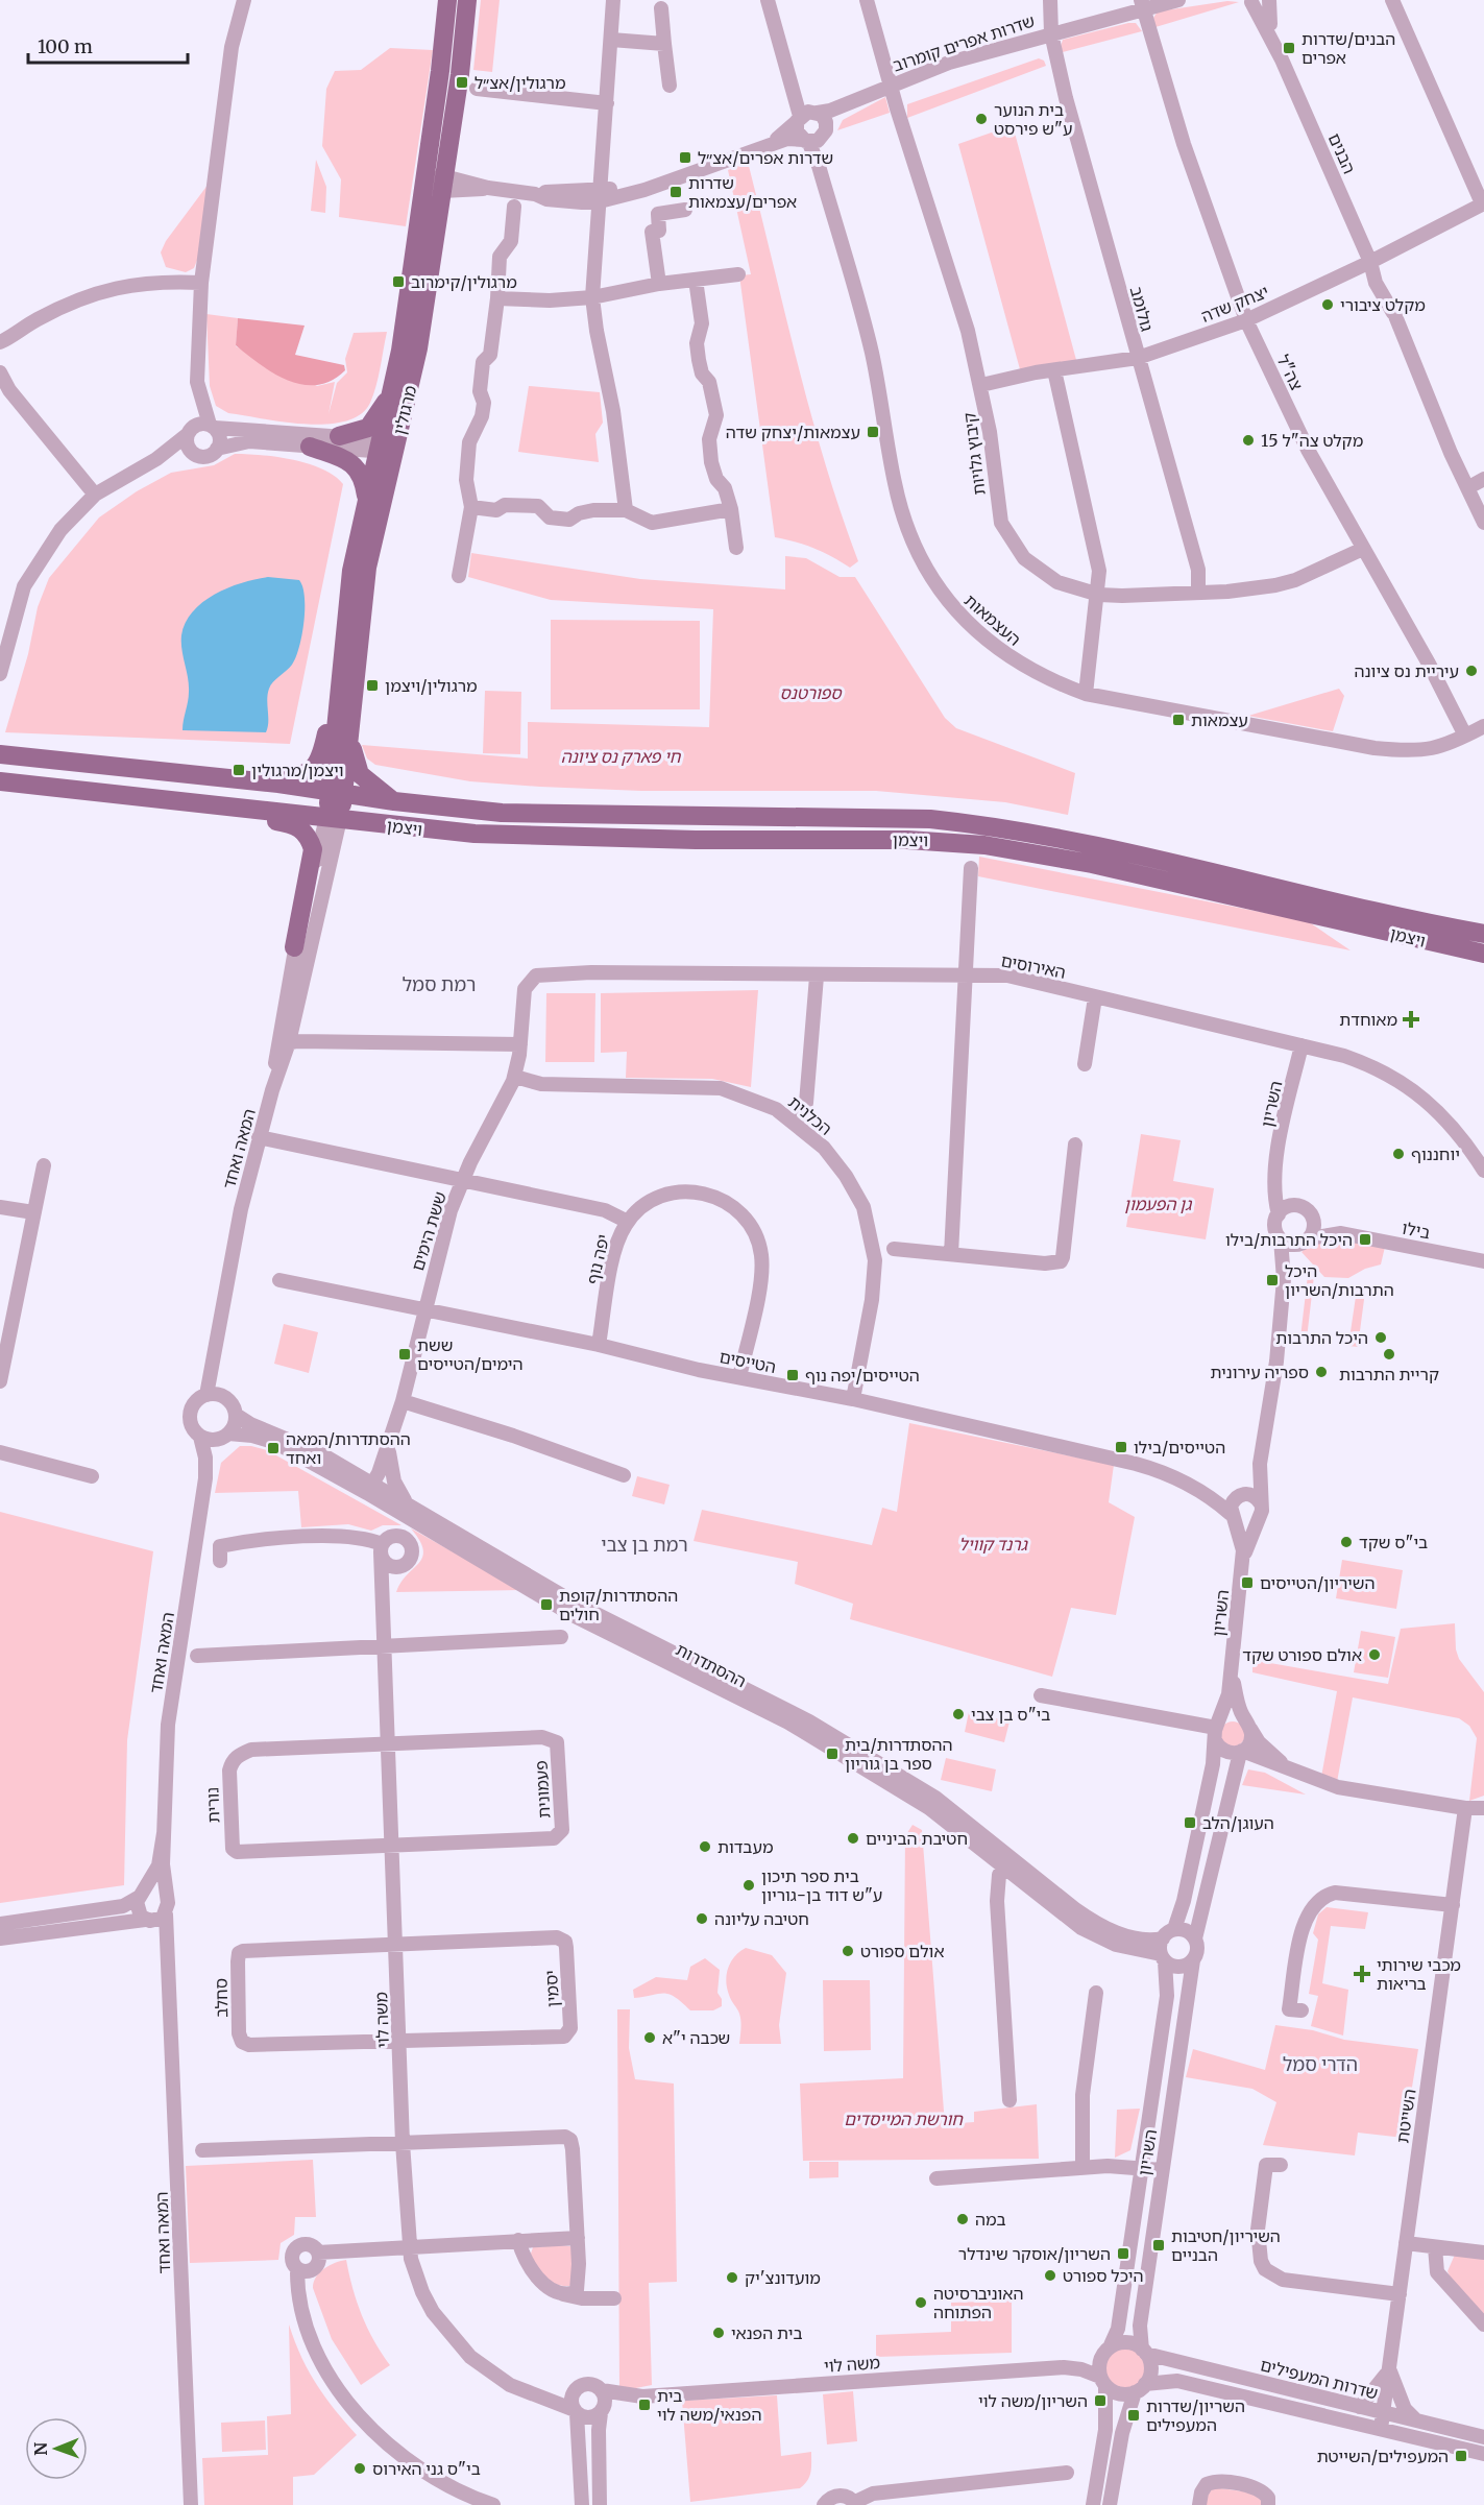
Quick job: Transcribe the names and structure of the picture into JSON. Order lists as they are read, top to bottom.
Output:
{
  "streets": {
    "main road": ["מרגולין", "ויצמן"],
    "street": [
      "שדרות אפרים קומרוב",
      "הבנים",
      "יצחק שדה",
      "גולומב",
      "צה\"ל",
      "קיבוץ גלויות",
      "העצמאות",
      "האירוסים",
      "השריון",
      "הכלנית",
      "המאה ואחד",
      "בילו",
      "ששת הימים",
      "יפה נוף",
      "הטייסים",
      "ההסתדרות",
      "פעמונית",
      "נורית",
      "יסמין",
      "סחלב",
      "משה לוי",
      "השייטת",
      "שדרות המעפילים"
    ]
  },
  "crossings": [
    ["שדרות אפרים קומרוב", "גולומב"],
    ["שדרות אפרים קומרוב", "צה\"ל"],
    ["שדרות אפרים קומרוב", "קיבוץ גלויות"],
    ["שדרות אפרים קומרוב", "העצמאות"],
    ["הבנים", "יצחק שדה"],
    ["יצחק שדה", "גולומב"],
    ["יצחק שדה", "צה\"ל"],
    ["יצחק שדה", "קיבוץ גלויות"],
    ["גולומב", "קיבוץ גלויות"],
    ["צה\"ל", "קיבוץ גלויות"],
    ["צה\"ל", "העצמאות"],
    ["מרגולין", "ויצמן"],
    ["מרגולין", "המאה ואחד"],
    ["ויצמן", "המאה ואחד"],
    ["האירוסים", "השריון"],
    ["האירוסים", "ששת הימים"],
    ["השריון", "בילו"],
    ["השריון", "הטייסים"],
    ["השריון", "ההסתדרות"],
    ["השריון", "משה לוי"],
    ["השריון", "שדרות המעפילים"],
    ["הכלנית", "ששת הימים"],
    ["הכלנית", "הטייסים"],
    ["המאה ואחד", "ההסתדרות"],
    ["ששת הימים", "הטייסים"],
    ["ששת הימים", "ההסתדרות"],
    ["יפה נוף", "הטייסים"],
    ["פעמונית", "נורית"],
    ["פעמונית", "משה לוי"],
    ["נורית", "משה לוי"],
    ["יסמין", "סחלב"],
    ["יסמין", "משה לוי"],
    ["סחלב", "משה לוי"],
    ["משה לוי", "שדרות המעפילים"],
    ["השייטת", "שדרות המעפילים"]
  ],
  "districts": ["רמת סמל", "רמת בן צבי", "הדרי סמל"],
  "parks": [
    "ספורטנס",
    "חי פארק נס ציונה",
    "גן הפעמון",
    "גרנד קוויל",
    "חורשת המייסדים"
  ],
  "places": {
    "transit": [
      "הבנים/שדרות אפרים",
      "מרגולין/אצ״ל",
      "שדרות אפרים/אצ״ל",
      "שדרות אפרים/עצמאות",
      "מרגולין/קימרוב",
      "עצמאות/יצחק שדה",
      "מרגולין/ויצמן",
      "עצמאות",
      "ויצמן/מרגולין",
      "היכל התרבות/בילו",
      "היכל התרבות/השריון",
      "ששת הימים/הטייסים",
      "הטייסים/יפה נוף",
      "הטייסים/בילו",
      "ההסתדרות/המאה ואחד",
      "השיריון/הטייסים",
      "ההסתדרות/קופת חולים",
      "ההסתדרות/בית ספר בן גוריון",
      "העוגן/הלב",
      "השיריון/חטיבות הבניים",
      "השריון/אוסקר שינדלר",
      "השריון/משה לוי",
      "בית הפנאי/משה לוי",
      "השריון/שדרות המעפילים",
      "המעפילים/השייטת"
    ],
    "other": [
      "בית הנוער ע\"ש פירסט",
      "מקלט ציבורי",
      "מקלט צה\"ל 15",
      "עיריית נס ציונה",
      "יוחננוף",
      "היכל התרבות",
      "קריית התרבות",
      "ספריה עירונית",
      "בי\"ס שקד",
      "אולם ספורט שקד",
      "בי\"ס בן צבי",
      "חטיבת הביניים",
      "מעבדות",
      "בית ספר תיכון ע\"ש דוד בן-גוריון",
      "חטיבה עליונה",
      "אולם ספורט",
      "שכבה י\"א",
      "במה",
      "היכל ספורט",
      "מועדונצ'יק",
      "האוניברסיטה הפתוחה",
      "בית הפנאי",
      "בי\"ס גני האירוס"
    ],
    "health": ["מאוחדת", "מכבי שירותי בריאות"]
  },
  "scale_bar": "100 m",
  "north": "left"
}
